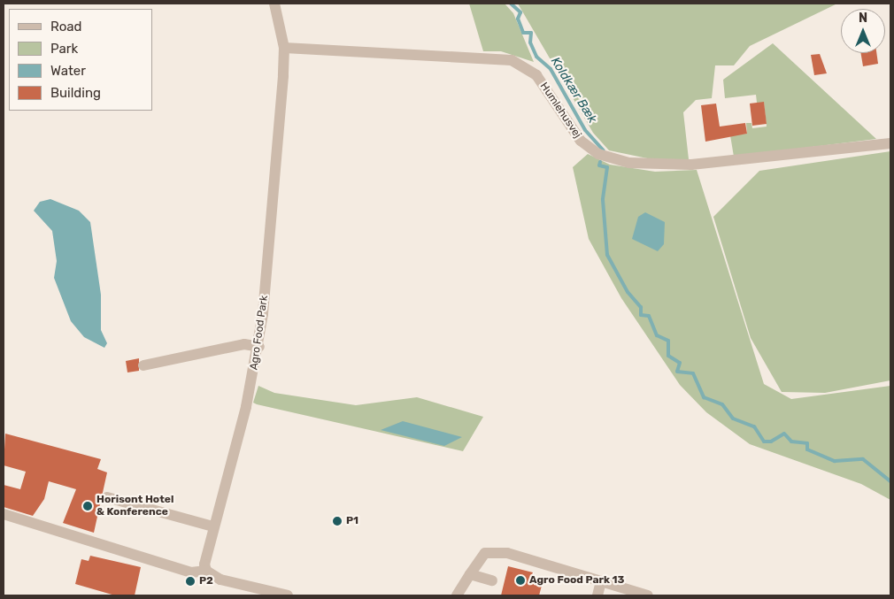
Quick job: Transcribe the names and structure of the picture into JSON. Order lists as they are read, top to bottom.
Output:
{
  "streets": {
    "street": ["Humlehusvej", "Agro Food Park"]
  },
  "crossings": [
    ["Humlehusvej", "Agro Food Park"]
  ],
  "water": ["Koldkær Bæk"],
  "places": [
    "Horisont Hotel & Konference",
    "P1",
    "Agro Food Park 13",
    "P2"
  ],
  "legend": [
    "Road",
    "Park",
    "Water",
    "Building"
  ],
  "north": "top"
}
